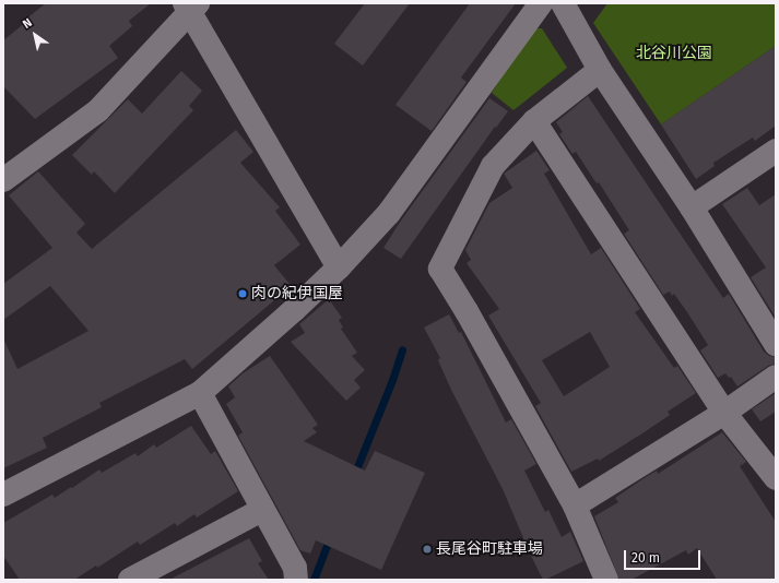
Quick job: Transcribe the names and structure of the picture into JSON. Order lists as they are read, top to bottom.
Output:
{
  "parks": ["北谷川公園"],
  "places": ["肉の紀伊国屋", "長尾谷町駐車場"],
  "scale_bar": "20 m",
  "north": "top left"
}
